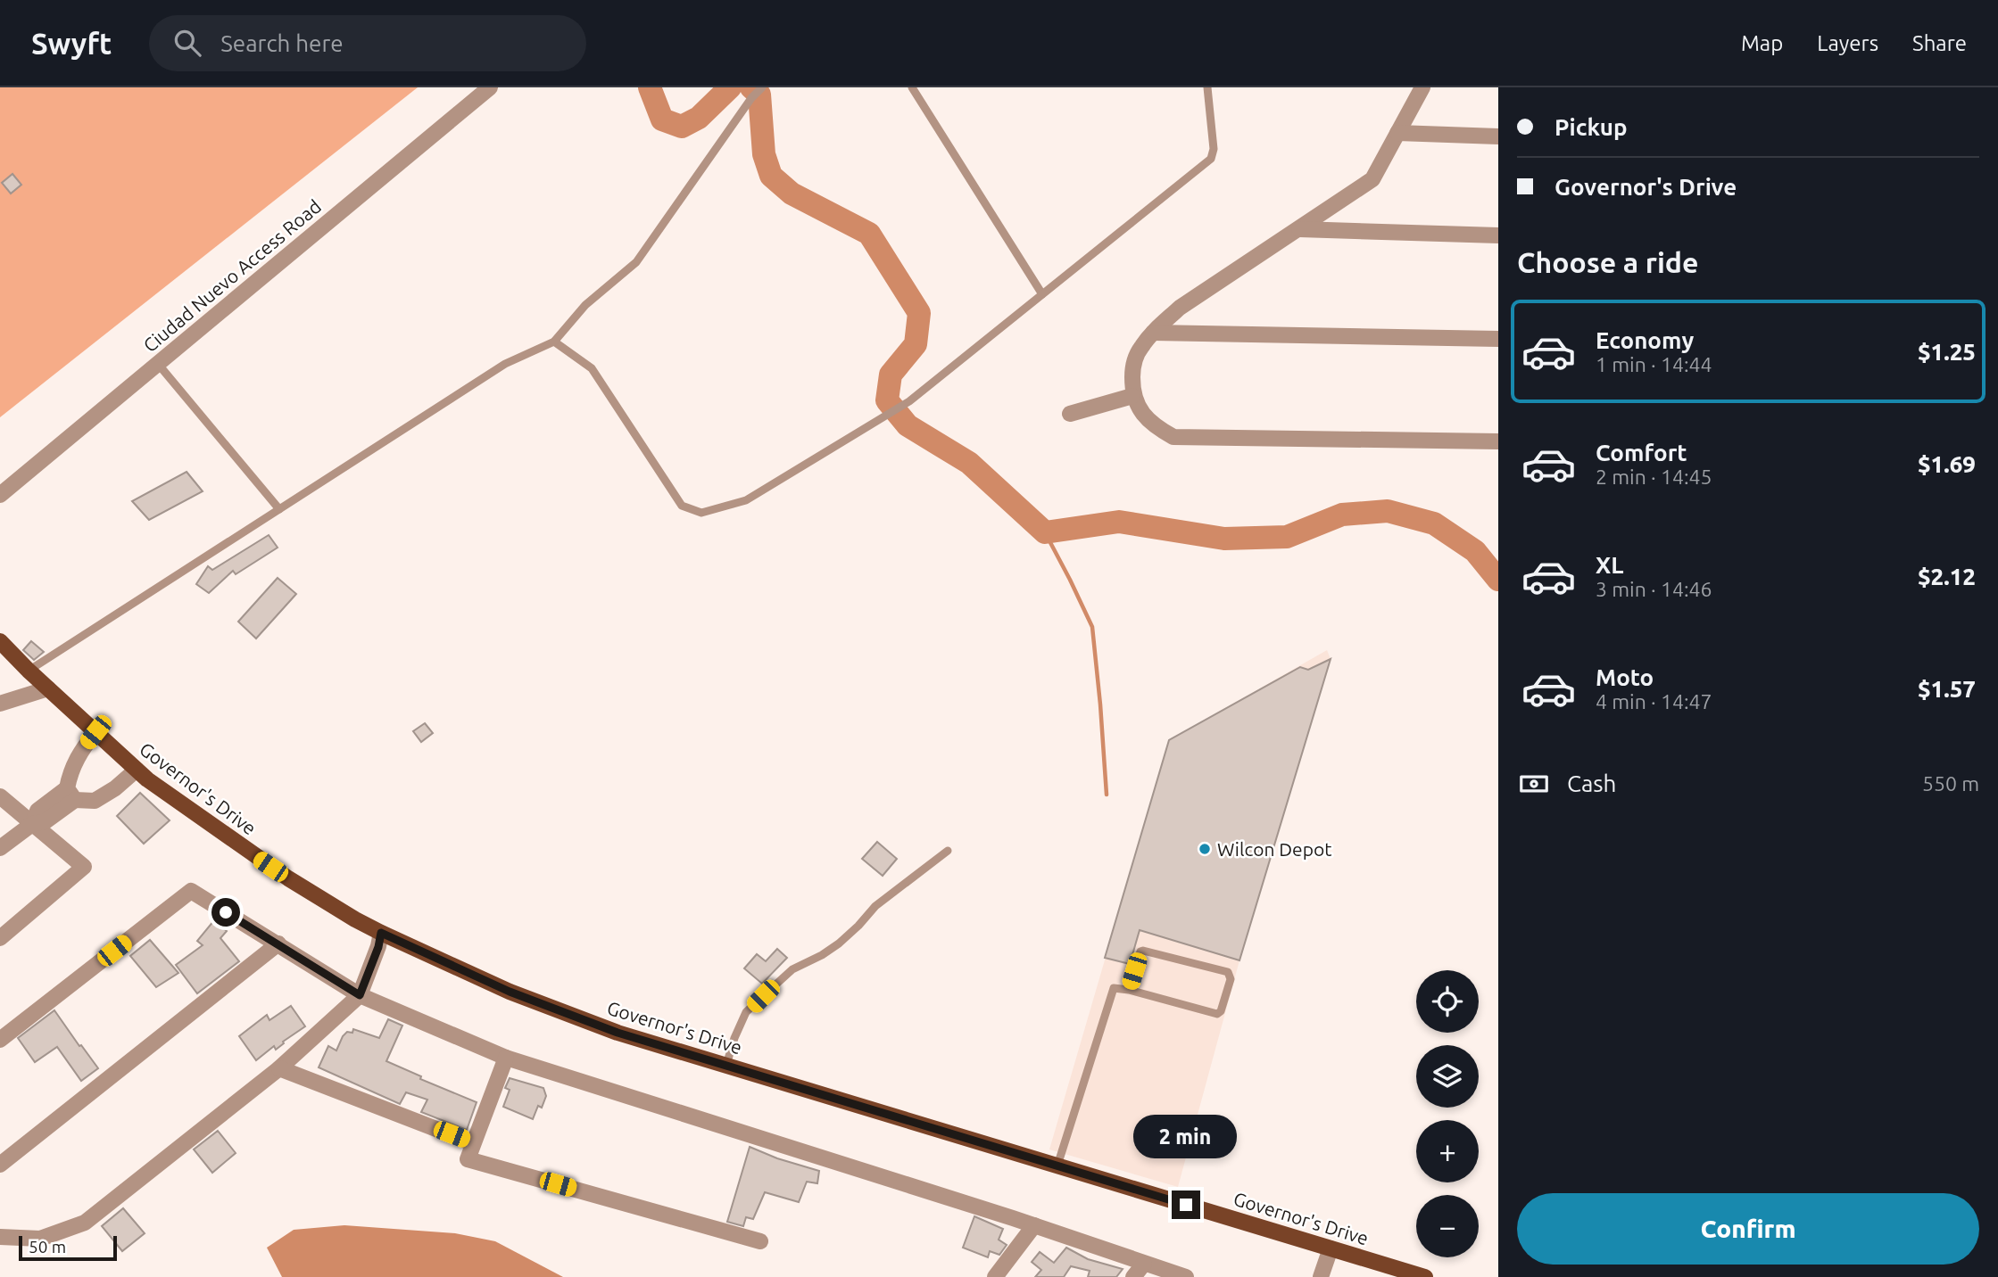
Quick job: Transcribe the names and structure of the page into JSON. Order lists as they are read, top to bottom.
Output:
{
  "streets": {
    "main road": ["Governor's Drive"],
    "street": ["Ciudad Nuevo Access Road"]
  },
  "places": ["Wilcon Depot"],
  "scale_bar": "50 m",
  "page": {
    "header": "Swyft",
    "search": "Search here",
    "nav": ["Map", "Layers", "Share"],
    "banner": ["Pickup", "Governor's Drive"],
    "heading": "Choose a ride",
    "list": [
      {
        "name": "Economy",
        "note": "1 min · 14:44",
        "value": "$1.25"
      },
      {
        "name": "Comfort",
        "note": "2 min · 14:45",
        "value": "$1.69"
      },
      {
        "name": "XL",
        "note": "3 min · 14:46",
        "value": "$2.12"
      },
      {
        "name": "Moto",
        "note": "4 min · 14:47",
        "value": "$1.57"
      }
    ],
    "pay": ["Cash", "550 m"],
    "map_buttons": ["+", "−"],
    "bubble": "2 min",
    "buttons": "Confirm",
    "scale": "50 m"
  }
}
